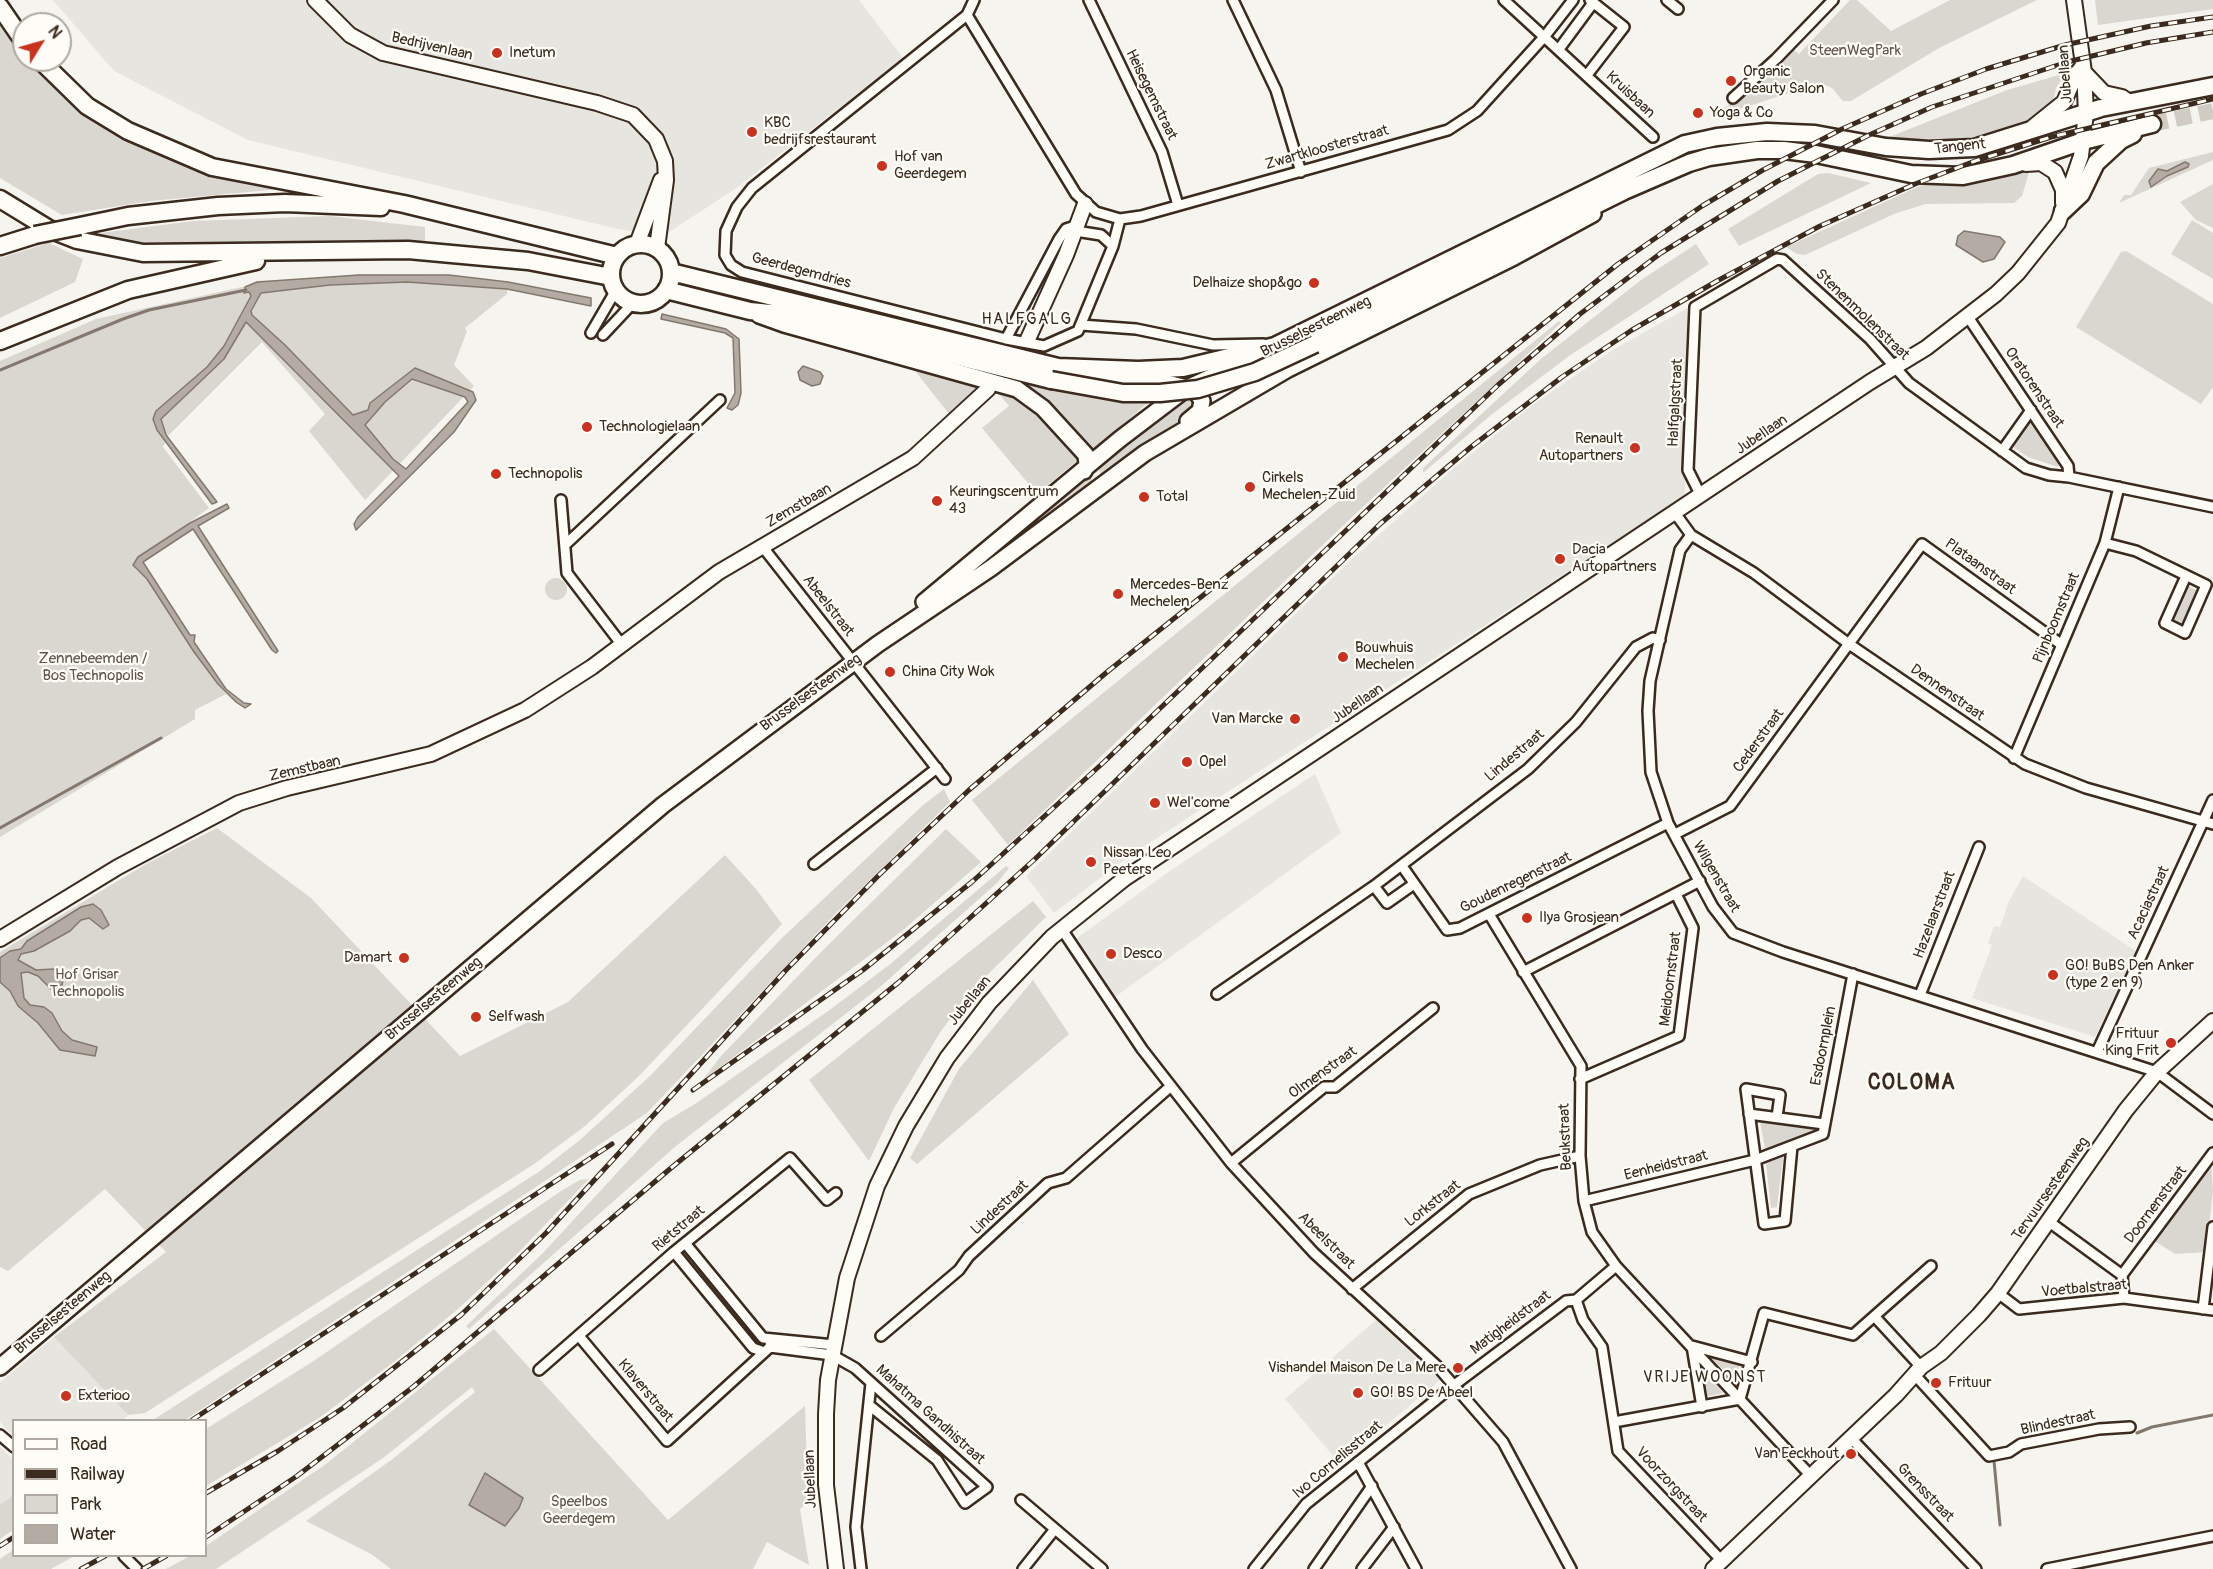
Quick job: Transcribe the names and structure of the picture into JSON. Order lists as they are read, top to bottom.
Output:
{
  "streets": {
    "highway": ["Tangent", "Brusselsesteenweg"],
    "main road": [
      "Bedrijvenlaan",
      "Jubellaan",
      "Zemstbaan",
      "Tervuursesteenweg"
    ],
    "street": [
      "Heisegemstraat",
      "Kruisbaan",
      "Zwartkloosterstraat",
      "Geerdegemdries",
      "Stenenmolenstraat",
      "Oratorenstraat",
      "Halfgalgstraat",
      "Plataanstraat",
      "Abeelstraat",
      "Pijnboomstraat",
      "Dennenstraat",
      "Cederstraat",
      "Lindestraat",
      "Wilgenstraat",
      "Goudenregenstraat",
      "Acaciastraat",
      "Hazelaarstraat",
      "Meidoornstraat",
      "Esdoornplein",
      "Olmenstraat",
      "Beukstraat",
      "Eenheidstraat",
      "Lorkstraat",
      "Doornenstraat",
      "Rietstraat",
      "Voetbalstraat",
      "Matigheidstraat",
      "Klaverstraat",
      "Mahatma Gandhistraat",
      "Blindestraat",
      "Ivo Cornelisstraat",
      "Voorzorgstraat",
      "Grensstraat"
    ]
  },
  "crossings": [
    ["Jubellaan", "Tangent"],
    ["Jubellaan", "Stenenmolenstraat"],
    ["Jubellaan", "Oratorenstraat"],
    ["Jubellaan", "Halfgalgstraat"],
    ["Jubellaan", "Abeelstraat"],
    ["Jubellaan", "Mahatma Gandhistraat"],
    ["Heisegemstraat", "Zwartkloosterstraat"],
    ["Kruisbaan", "Zwartkloosterstraat"],
    ["Tangent", "Brusselsesteenweg"],
    ["Stenenmolenstraat", "Oratorenstraat"],
    ["Stenenmolenstraat", "Halfgalgstraat"],
    ["Stenenmolenstraat", "Pijnboomstraat"],
    ["Brusselsesteenweg", "Abeelstraat"],
    ["Zemstbaan", "Abeelstraat"],
    ["Plataanstraat", "Pijnboomstraat"],
    ["Plataanstraat", "Dennenstraat"],
    ["Plataanstraat", "Cederstraat"],
    ["Abeelstraat", "Lindestraat"],
    ["Abeelstraat", "Olmenstraat"],
    ["Abeelstraat", "Lorkstraat"],
    ["Abeelstraat", "Matigheidstraat"],
    ["Abeelstraat", "Ivo Cornelisstraat"],
    ["Pijnboomstraat", "Dennenstraat"],
    ["Dennenstraat", "Cederstraat"],
    ["Dennenstraat", "Wilgenstraat"],
    ["Dennenstraat", "Acaciastraat"],
    ["Cederstraat", "Wilgenstraat"],
    ["Lindestraat", "Wilgenstraat"],
    ["Lindestraat", "Goudenregenstraat"],
    ["Wilgenstraat", "Goudenregenstraat"],
    ["Wilgenstraat", "Acaciastraat"],
    ["Wilgenstraat", "Hazelaarstraat"],
    ["Wilgenstraat", "Esdoornplein"],
    ["Wilgenstraat", "Tervuursesteenweg"],
    ["Goudenregenstraat", "Beukstraat"],
    ["Meidoornstraat", "Beukstraat"],
    ["Beukstraat", "Eenheidstraat"],
    ["Beukstraat", "Tervuursesteenweg"],
    ["Beukstraat", "Lorkstraat"],
    ["Beukstraat", "Matigheidstraat"],
    ["Tervuursesteenweg", "Voetbalstraat"],
    ["Tervuursesteenweg", "Blindestraat"],
    ["Tervuursesteenweg", "Voorzorgstraat"],
    ["Tervuursesteenweg", "Grensstraat"],
    ["Rietstraat", "Klaverstraat"],
    ["Matigheidstraat", "Ivo Cornelisstraat"],
    ["Matigheidstraat", "Voorzorgstraat"]
  ],
  "districts": ["HALFGALG", "COLOMA", "VRIJE WOONST"],
  "parks": [
    "SteenWegPark",
    "Zennebeemden / Bos Technopolis",
    "Hof Grisar Technopolis",
    "Speelbos Geerdegem"
  ],
  "places": [
    "Inetum",
    "Organic Beauty Salon",
    "Yoga & Co",
    "KBC bedrijfsrestaurant",
    "Hof van Geerdegem",
    "Delhaize shop&go",
    "Technologielaan",
    "Renault Autopartners",
    "Technopolis",
    "Cirkels Mechelen-Zuid",
    "Total",
    "Keuringscentrum 43",
    "Dacia Autopartners",
    "Mercedes-Benz Mechelen",
    "Bouwhuis Mechelen",
    "China City Wok",
    "Van Marcke",
    "Opel",
    "Wel'come",
    "Nissan Leo Peeters",
    "Ilya Grosjean",
    "Desco",
    "Damart",
    "GO! BuBS Den Anker (type 2 en 9)",
    "Selfwash",
    "Frituur King Frit",
    "Vishandel Maison De La Mere",
    "Frituur",
    "GO! BS De Abeel",
    "Exterioo",
    "Van Eeckhout"
  ],
  "legend": [
    "Road",
    "Railway",
    "Park",
    "Water"
  ],
  "north": "top right"
}
